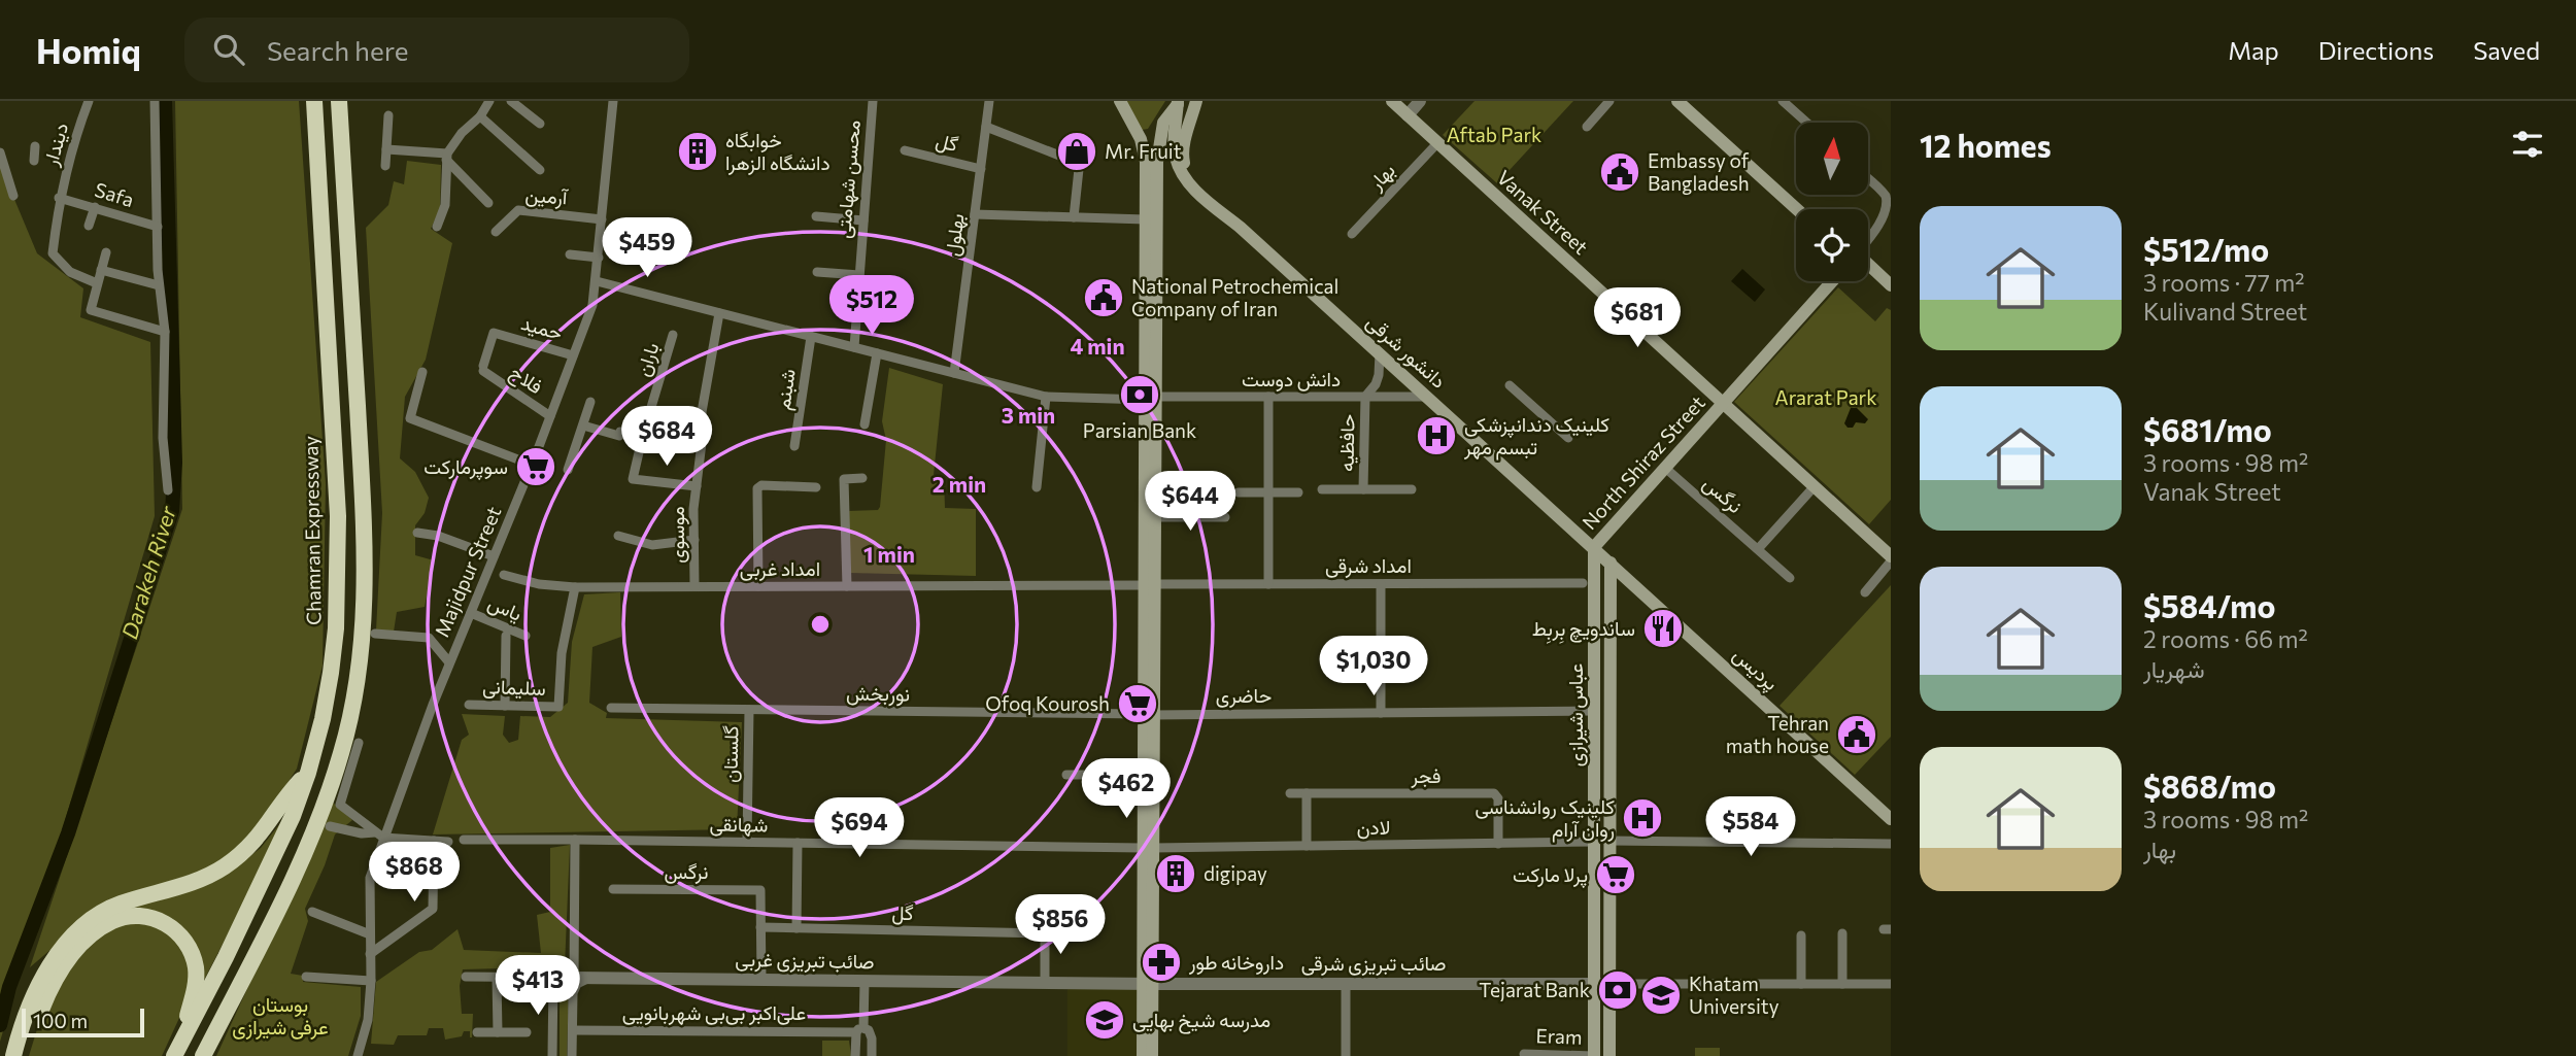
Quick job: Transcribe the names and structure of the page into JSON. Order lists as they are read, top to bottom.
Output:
{
  "streets": {
    "highway": ["Chamran Expressway"],
    "main road": [
      "Vanak Street",
      "دانشور شرقی",
      "North Shiraz Street",
      "پردیس",
      "عباس شیرازی"
    ],
    "street": [
      "گل",
      "دیندار",
      "بهار",
      "محسن شهامتی",
      "Safa",
      "آرمین",
      "بهلول",
      "حمید",
      "باران",
      "فلاح",
      "دانش دوست",
      "شبنم",
      "حافظیه",
      "نرگس",
      "موسوی",
      "امداد شرقی",
      "امداد غربی",
      "Majidpur Street",
      "یاس",
      "سلیمانی",
      "نوربخش",
      "حاضری",
      "گلستان",
      "فجر",
      "شهانقی",
      "لادن",
      "صائب تبریزی غربی",
      "صائب تبریزی شرقی",
      "علی‌اکبر بی‌بی شهربانویی",
      "Eram"
    ]
  },
  "crossings": [
    ["گل", "بهلول"],
    ["گل", "نرگس"],
    ["گل", "صائب تبریزی غربی"],
    ["دیندار", "Safa"],
    ["بهار", "Vanak Street"],
    ["محسن شهامتی", "دانش دوست"],
    ["آرمین", "Majidpur Street"],
    ["Vanak Street", "North Shiraz Street"],
    ["بهلول", "دانش دوست"],
    ["حمید", "فلاح"],
    ["حمید", "Majidpur Street"],
    ["دانشور شرقی", "دانش دوست"],
    ["دانشور شرقی", "North Shiraz Street"],
    ["دانشور شرقی", "پردیس"],
    ["دانشور شرقی", "عباس شیرازی"],
    ["باران", "موسوی"],
    ["فلاح", "Majidpur Street"],
    ["دانش دوست", "شبنم"],
    ["دانش دوست", "حافظیه"],
    ["دانش دوست", "موسوی"],
    ["دانش دوست", "Majidpur Street"],
    ["North Shiraz Street", "نرگس"],
    ["North Shiraz Street", "پردیس"],
    ["North Shiraz Street", "عباس شیرازی"],
    ["موسوی", "امداد غربی"],
    ["امداد شرقی", "امداد غربی"],
    ["امداد غربی", "سلیمانی"],
    ["Majidpur Street", "یاس"],
    ["پردیس", "عباس شیرازی"],
    ["نوربخش", "حاضری"],
    ["نوربخش", "گلستان"],
    ["حاضری", "عباس شیرازی"],
    ["عباس شیرازی", "لادن"],
    ["عباس شیرازی", "صائب تبریزی شرقی"],
    ["عباس شیرازی", "Eram"],
    ["گلستان", "شهانقی"],
    ["فجر", "لادن"],
    ["شهانقی", "لادن"],
    ["صائب تبریزی غربی", "صائب تبریزی شرقی"]
  ],
  "water": ["Darakeh River"],
  "parks": ["Aftab Park", "Ararat Park", "بوستان عرفی شیرازی"],
  "places": {
    "building": ["خوابگاه دانشگاه الزهرا", "digipay"],
    "shop": ["Mr. Fruit"],
    "public building": ["Embassy of Bangladesh", "National Petrochemical Company of Iran", "Tehran math house"],
    "bank": ["Parsian Bank", "Tejarat Bank"],
    "hospital": ["کلینیک دندانپزشکی تبسم مهر", "کلینیک روانشناسی روان آرام"],
    "supermarket": ["سوپرمارکت", "Ofoq Kourosh", "پرلا مارکت"],
    "restaurant": ["ساندویچ بِربِط"],
    "pharmacy": ["داروخانه طور"],
    "school or university": ["Khatam University", "مدرسه شیخ بهایی"]
  },
  "scale_bar": "100 m",
  "north": "top",
  "page": {
    "header": "Homiq",
    "search": "Search here",
    "nav": ["Map", "Directions", "Saved"],
    "heading": "12 homes",
    "list": [
      {
        "name": "$512/mo",
        "note": "3 rooms · 77 m² · Kulivand Street"
      },
      {
        "name": "$681/mo",
        "note": "3 rooms · 98 m² · Vanak Street"
      },
      {
        "name": "$584/mo",
        "note": "2 rooms · 66 m² · شهریار"
      },
      {
        "name": "$868/mo",
        "note": "3 rooms · 98 m² · بهار"
      }
    ],
    "price": [
      "$459",
      "$512",
      "$681",
      "$684",
      "$644",
      "$1,030",
      "$462",
      "$584",
      "$694",
      "$868",
      "$856",
      "$413"
    ],
    "scale": "100 m"
  },
  "rings": [
    "4 min",
    "3 min",
    "2 min",
    "1 min"
  ]
}
